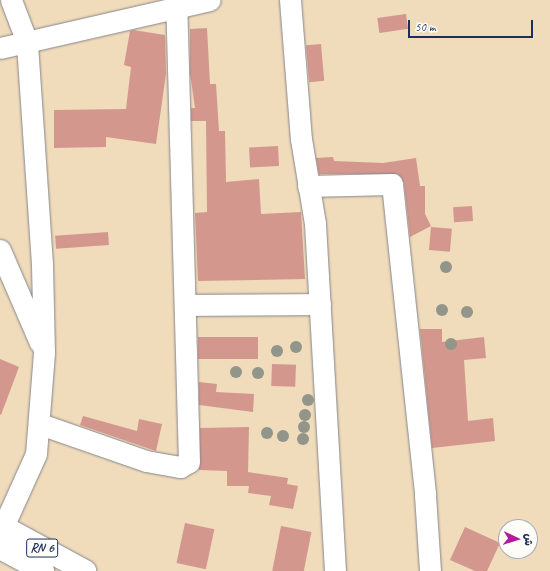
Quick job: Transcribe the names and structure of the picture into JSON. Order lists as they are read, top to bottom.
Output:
{
  "streets": {
    "main road": ["RN 6"]
  },
  "scale_bar": "50 m",
  "north": "right"
}
